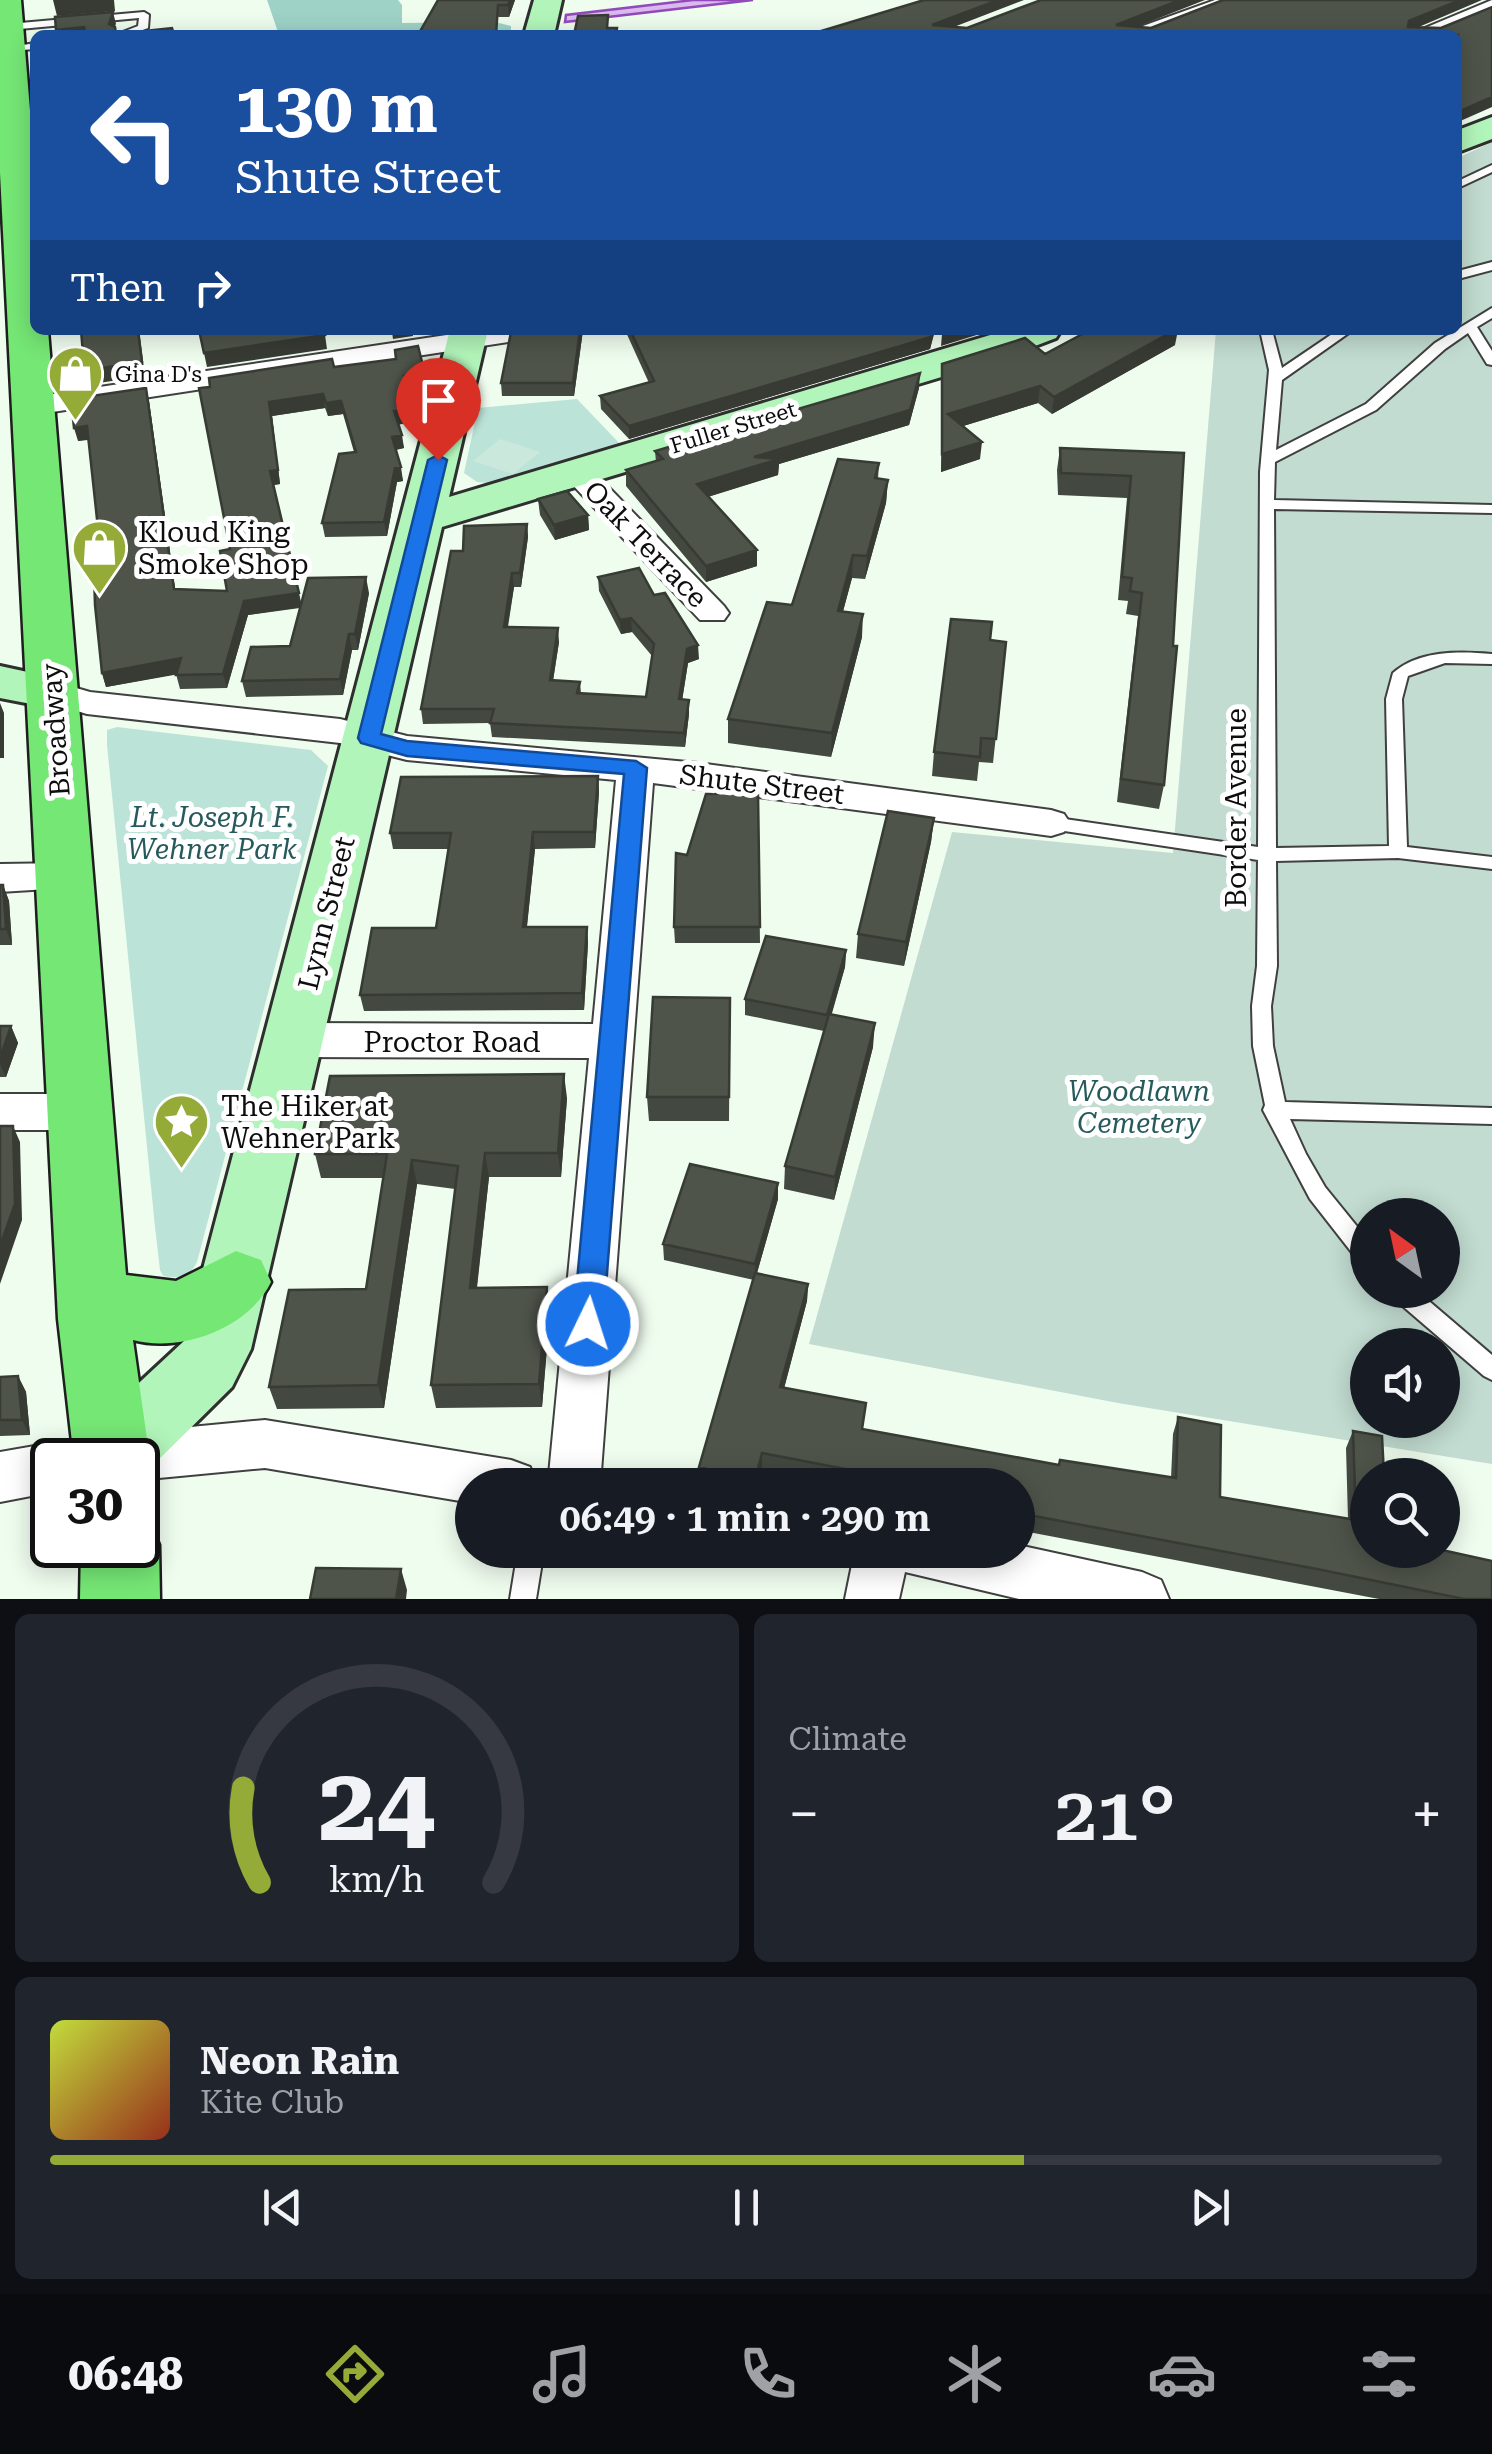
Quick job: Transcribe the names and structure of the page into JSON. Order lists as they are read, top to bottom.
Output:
{
  "streets": {
    "main road": ["Fuller Street", "Broadway", "Lynn Street"],
    "street": ["Oak Terrace", "Shute Street", "Proctor Road"],
    "lane": ["Border Avenue"]
  },
  "crossings": [
    ["Fuller Street", "Oak Terrace"],
    ["Fuller Street", "Lynn Street"],
    ["Broadway", "Shute Street"],
    ["Shute Street", "Lynn Street"],
    ["Lynn Street", "Proctor Road"]
  ],
  "parks": ["Lt. Joseph F. Wehner Park", "Woodlawn Cemetery"],
  "places": {
    "shop": ["Gina D's", "Kloud King Smoke Shop"],
    "place": ["The Hiker at Wehner Park"]
  },
  "north": "top left",
  "page": {
    "turn": ["130 m", "Shute Street"],
    "then": "Then",
    "limit": "30",
    "trip": "06:49 · 1 min · 290 m",
    "tile": "Climate",
    "heat": ["−", "21°", "+"],
    "song": ["Neon Rain", "Kite Club"],
    "tabs": "06:48",
    "gauge": ["24", "km/h"]
  }
}
